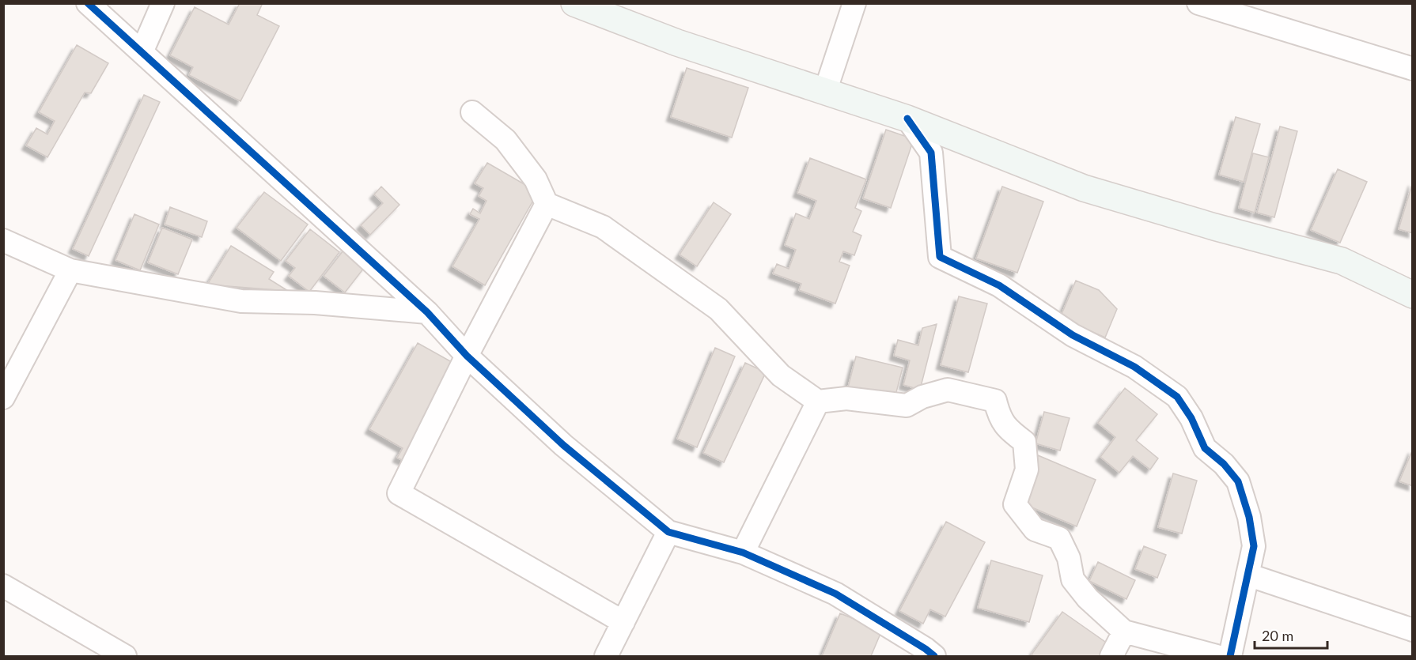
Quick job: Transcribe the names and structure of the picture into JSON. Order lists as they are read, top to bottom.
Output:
{
  "scale_bar": "20 m"
}
